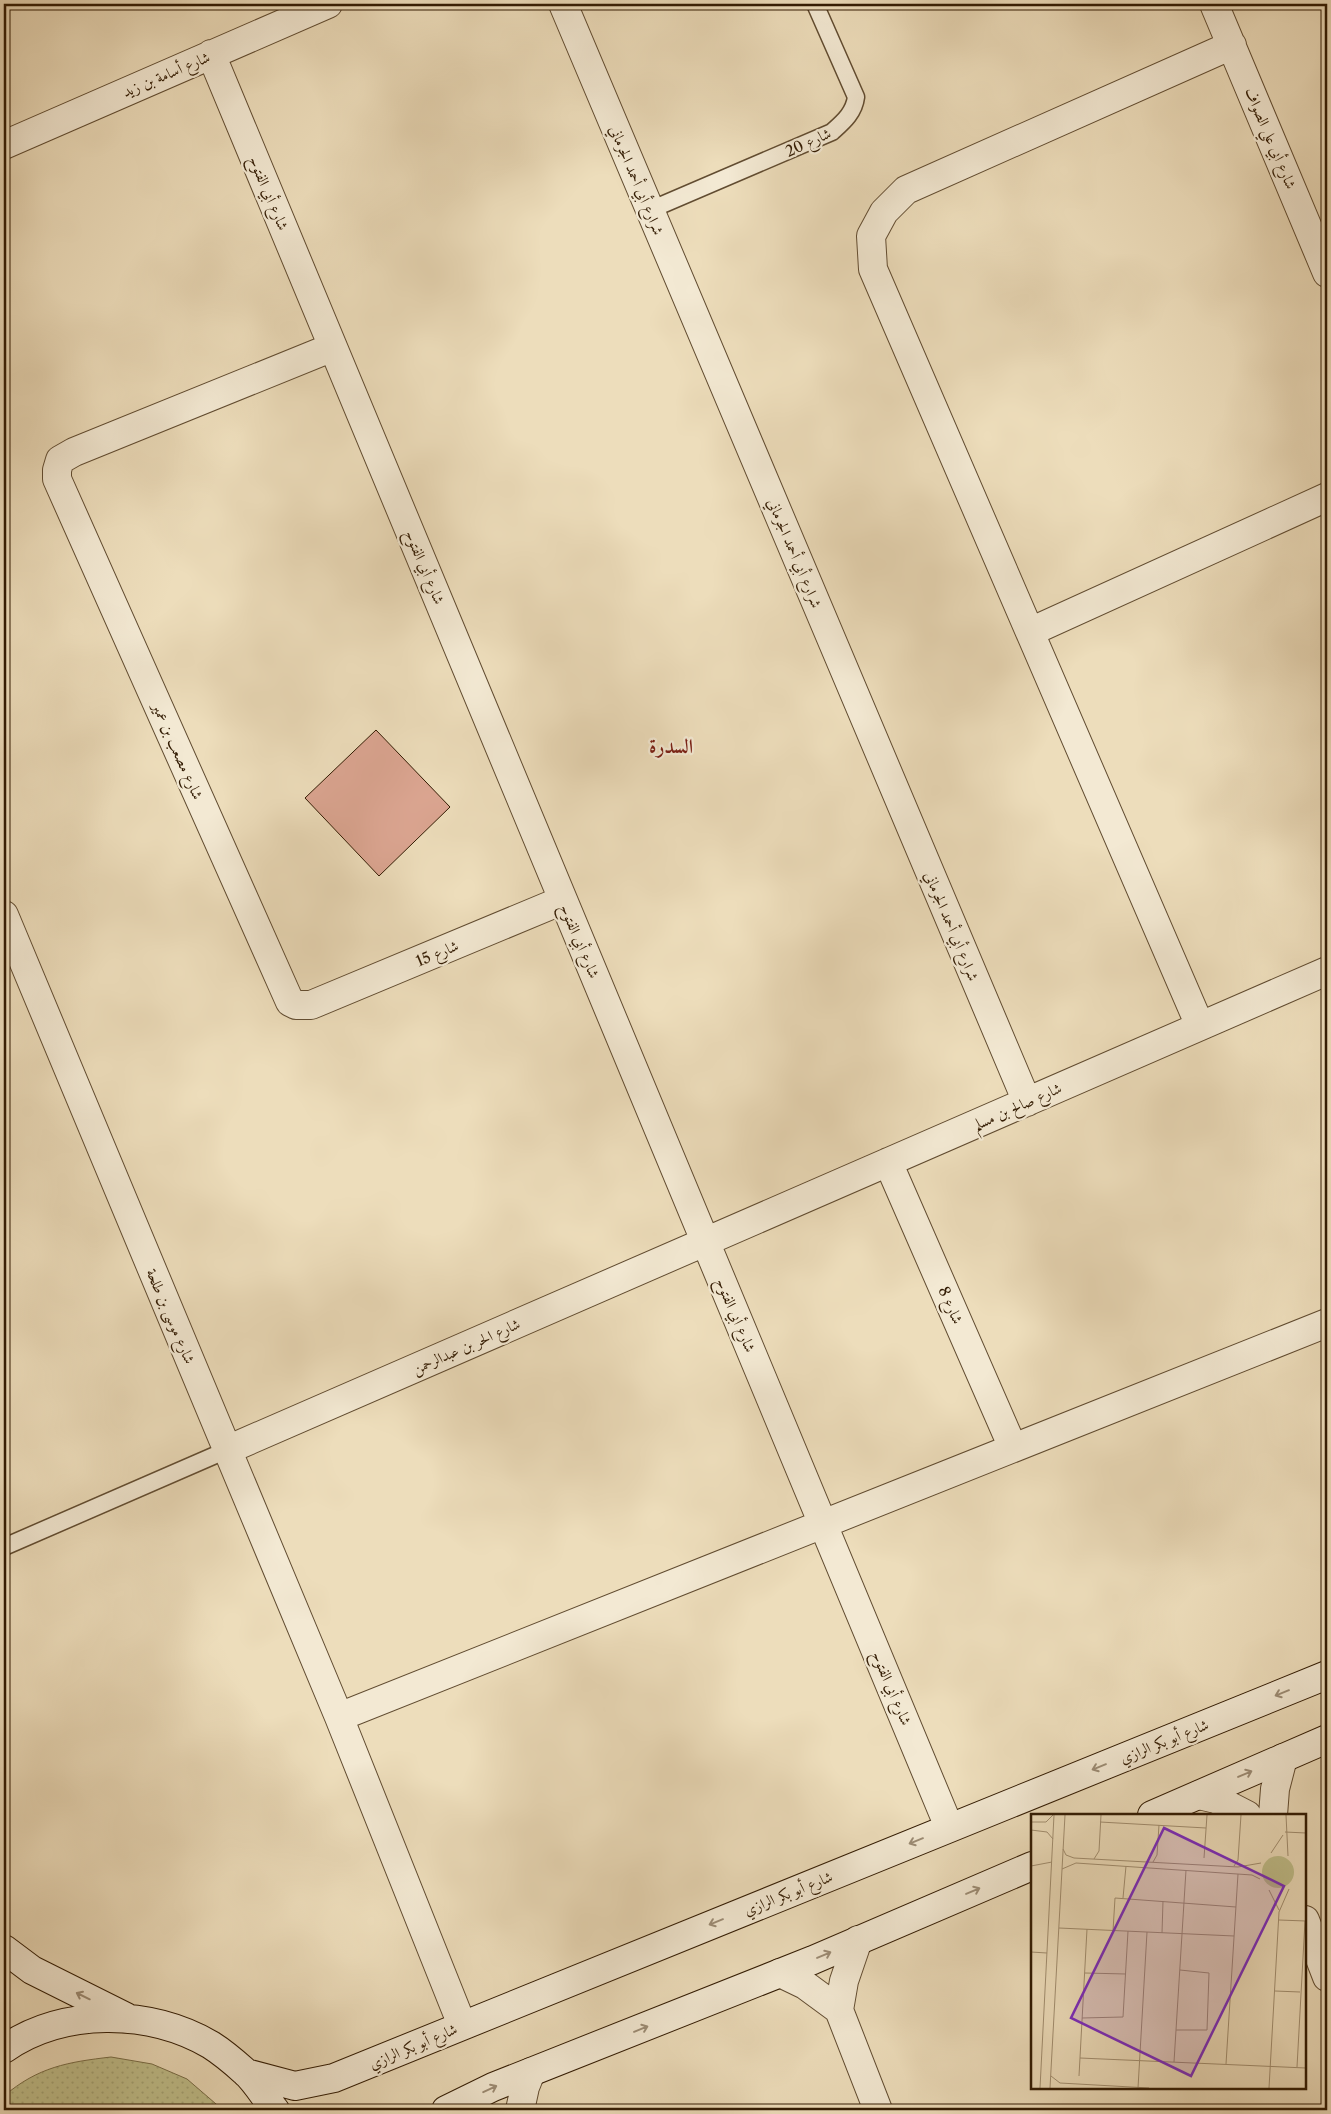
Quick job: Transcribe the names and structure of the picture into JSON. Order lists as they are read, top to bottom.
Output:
{
  "streets": {
    "street": [
      "شارع أسامة بن زيد",
      "شارع أبي علي الصواف",
      "شرارع أبي أحمد الجرماني",
      "شارع أبي الفتوح",
      "شارع مصعب بن عمير",
      "شارع 15",
      "شارع صالح بن مسلم",
      "شارع 8",
      "شارع موسى بن طلحة",
      "شارع الحر بن عبدالرحمن",
      "شارع أبو بكر الرازي"
    ],
    "lane": ["شارع 20"]
  },
  "crossings": [
    ["شارع أسامة بن زيد", "شارع أبي الفتوح"],
    ["شارع 20", "شرارع أبي أحمد الجرماني"],
    ["شرارع أبي أحمد الجرماني", "شارع صالح بن مسلم"],
    ["شارع أبي الفتوح", "شارع مصعب بن عمير"],
    ["شارع أبي الفتوح", "شارع 15"],
    ["شارع أبي الفتوح", "شارع صالح بن مسلم"],
    ["شارع أبي الفتوح", "شارع الحر بن عبدالرحمن"],
    ["شارع أبي الفتوح", "شارع أبو بكر الرازي"],
    ["شارع مصعب بن عمير", "شارع 15"],
    ["شارع صالح بن مسلم", "شارع 8"],
    ["شارع صالح بن مسلم", "شارع الحر بن عبدالرحمن"],
    ["شارع موسى بن طلحة", "شارع الحر بن عبدالرحمن"],
    ["شارع موسى بن طلحة", "شارع أبو بكر الرازي"]
  ],
  "districts": ["السدرة"]
}
